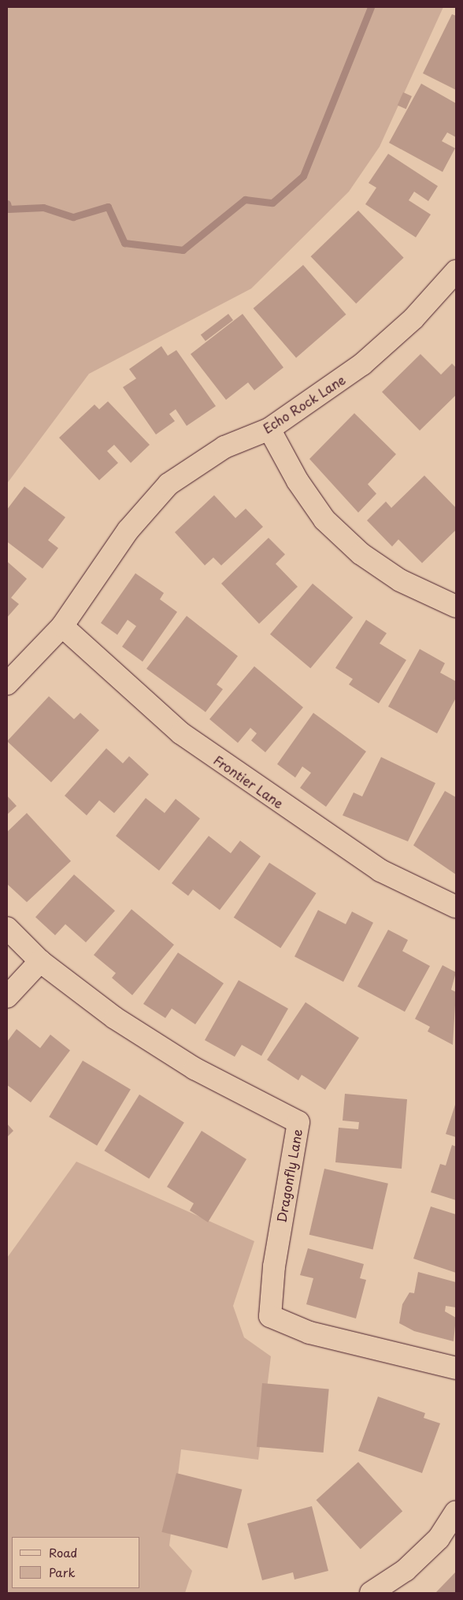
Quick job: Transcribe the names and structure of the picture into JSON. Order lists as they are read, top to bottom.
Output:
{
  "streets": {
    "street": ["Echo Rock Lane", "Frontier Lane", "Dragonfly Lane"]
  },
  "crossings": [
    ["Echo Rock Lane", "Frontier Lane"]
  ],
  "legend": ["Road", "Park"]
}
